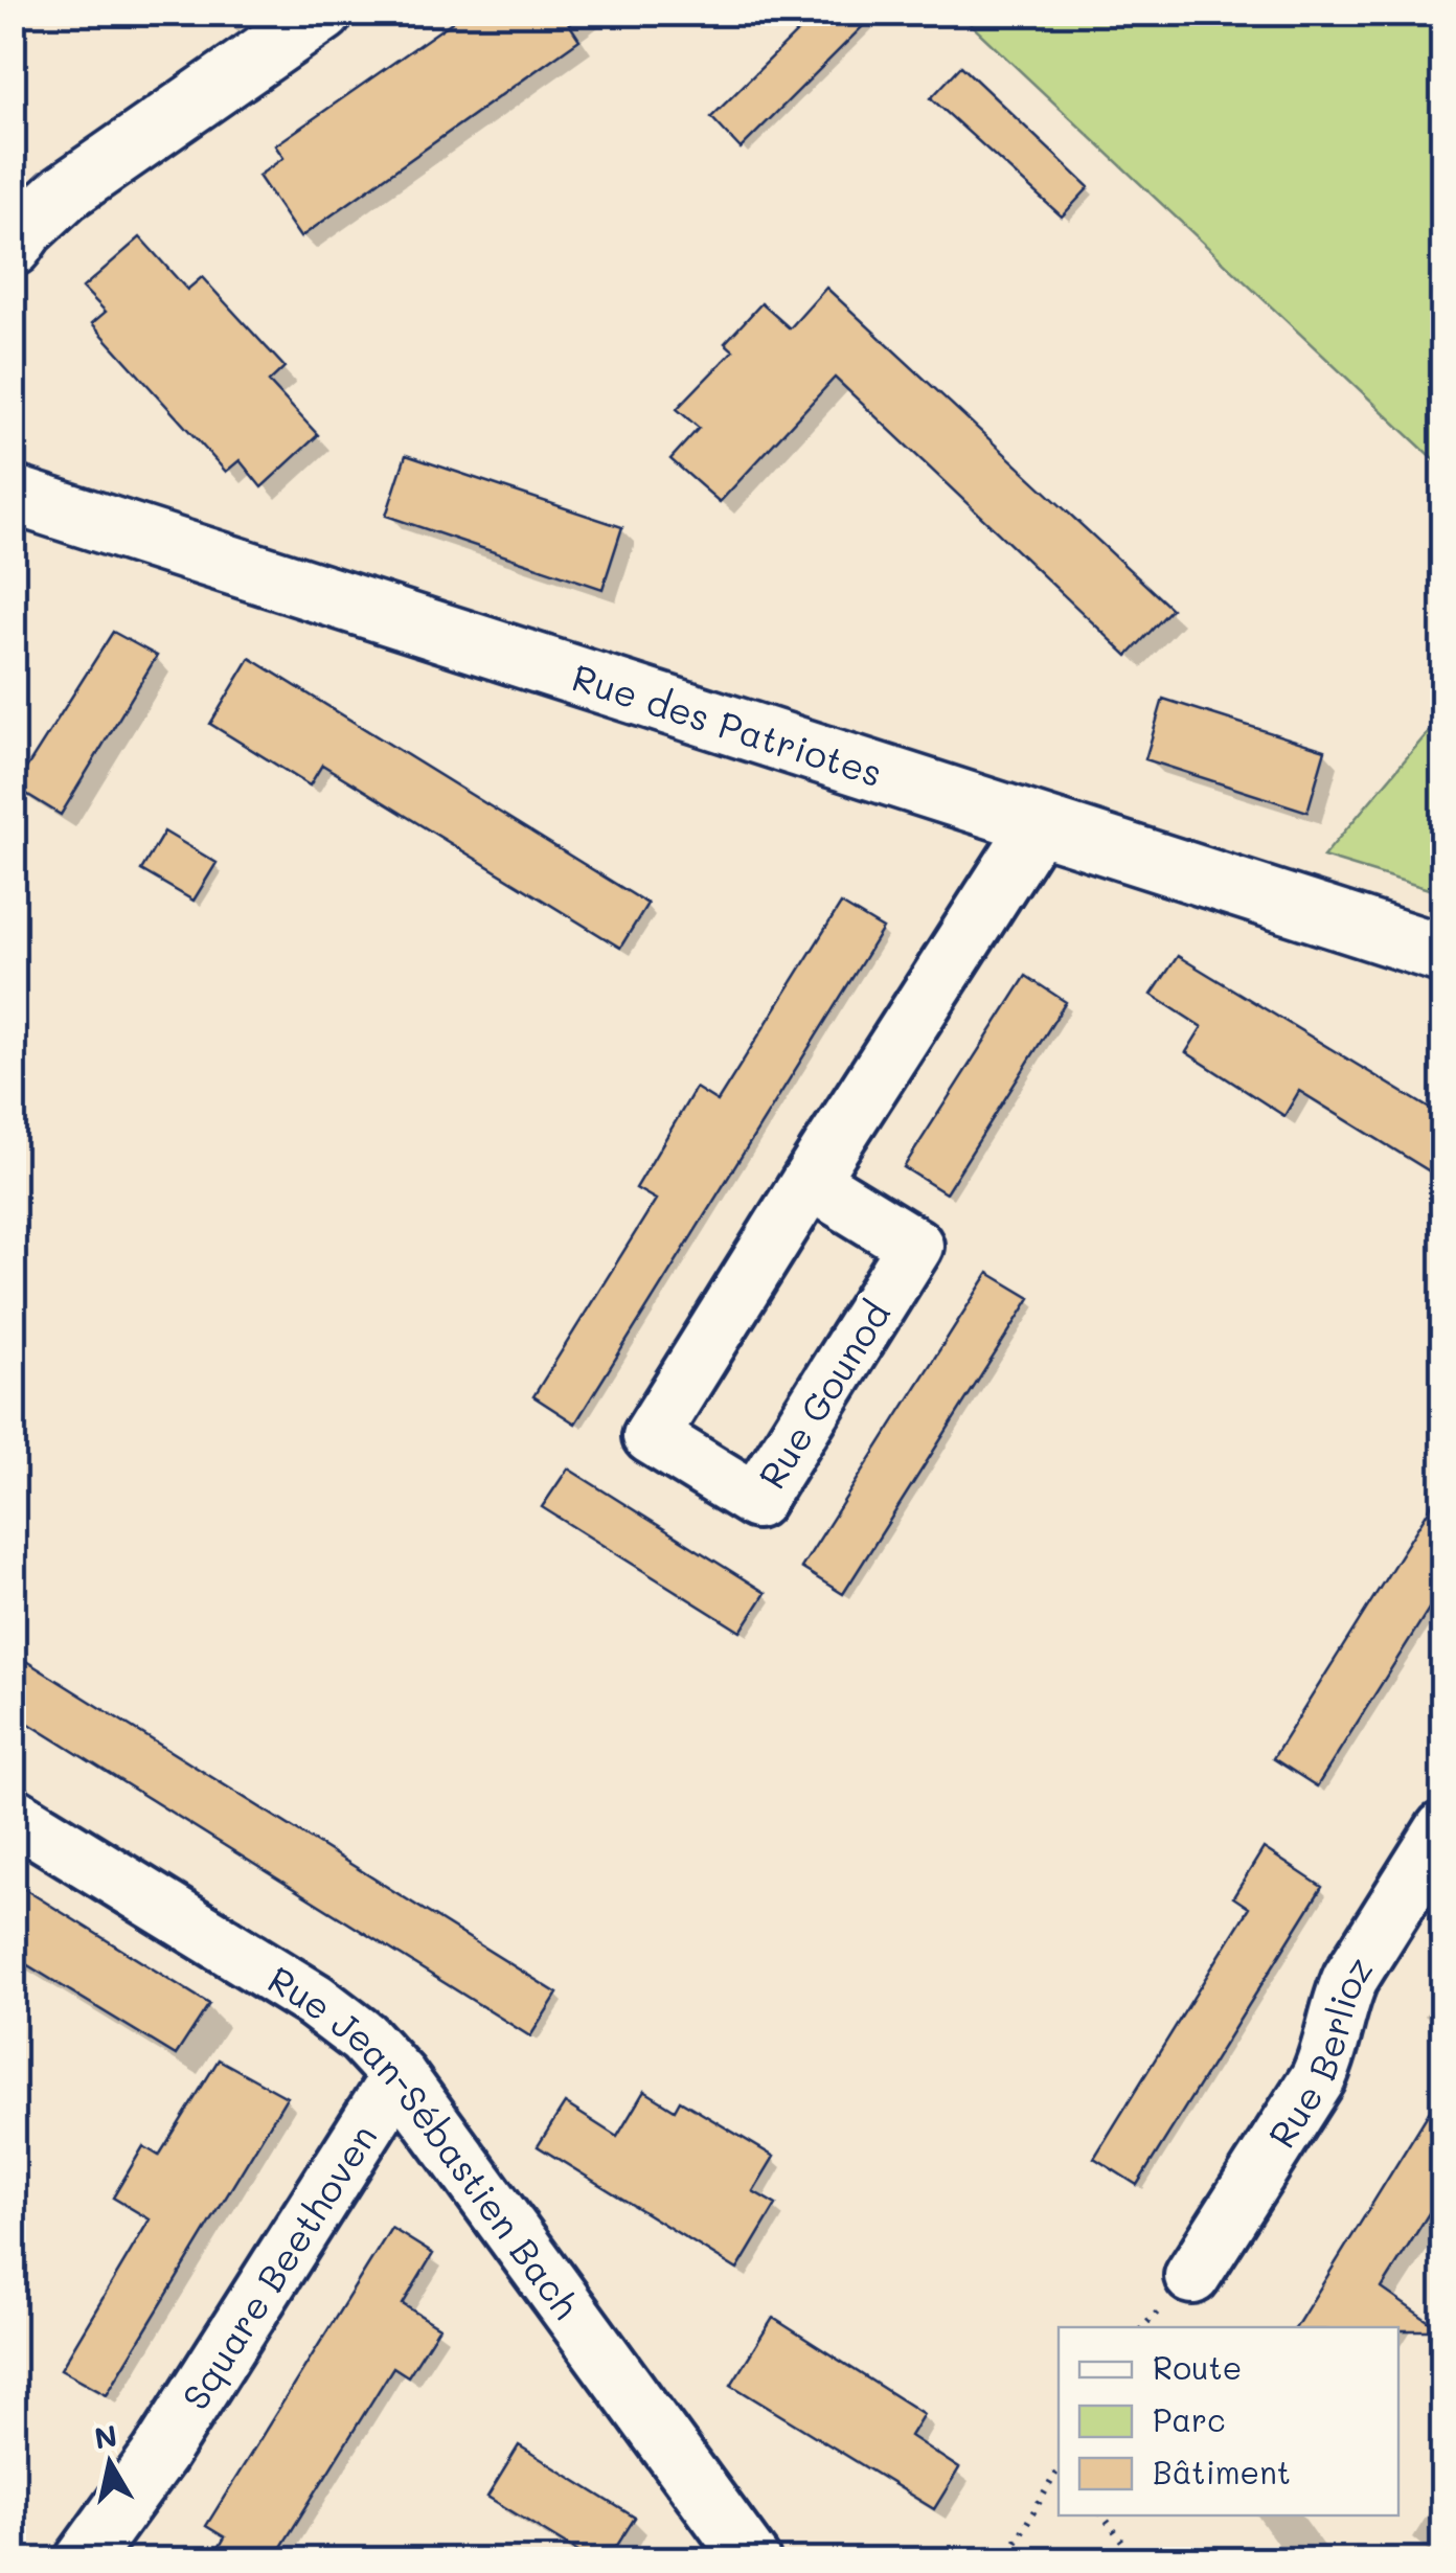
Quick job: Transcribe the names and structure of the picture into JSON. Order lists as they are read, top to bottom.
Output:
{
  "streets": {
    "street": [
      "Rue des Patriotes",
      "Rue Gounod",
      "Rue Berlioz",
      "Rue Jean-Sébastien Bach",
      "Square Beethoven"
    ]
  },
  "crossings": [
    ["Rue des Patriotes", "Rue Gounod"],
    ["Rue Jean-Sébastien Bach", "Square Beethoven"]
  ],
  "legend": ["Route", "Parc", "Bâtiment"],
  "north": "top"
}
